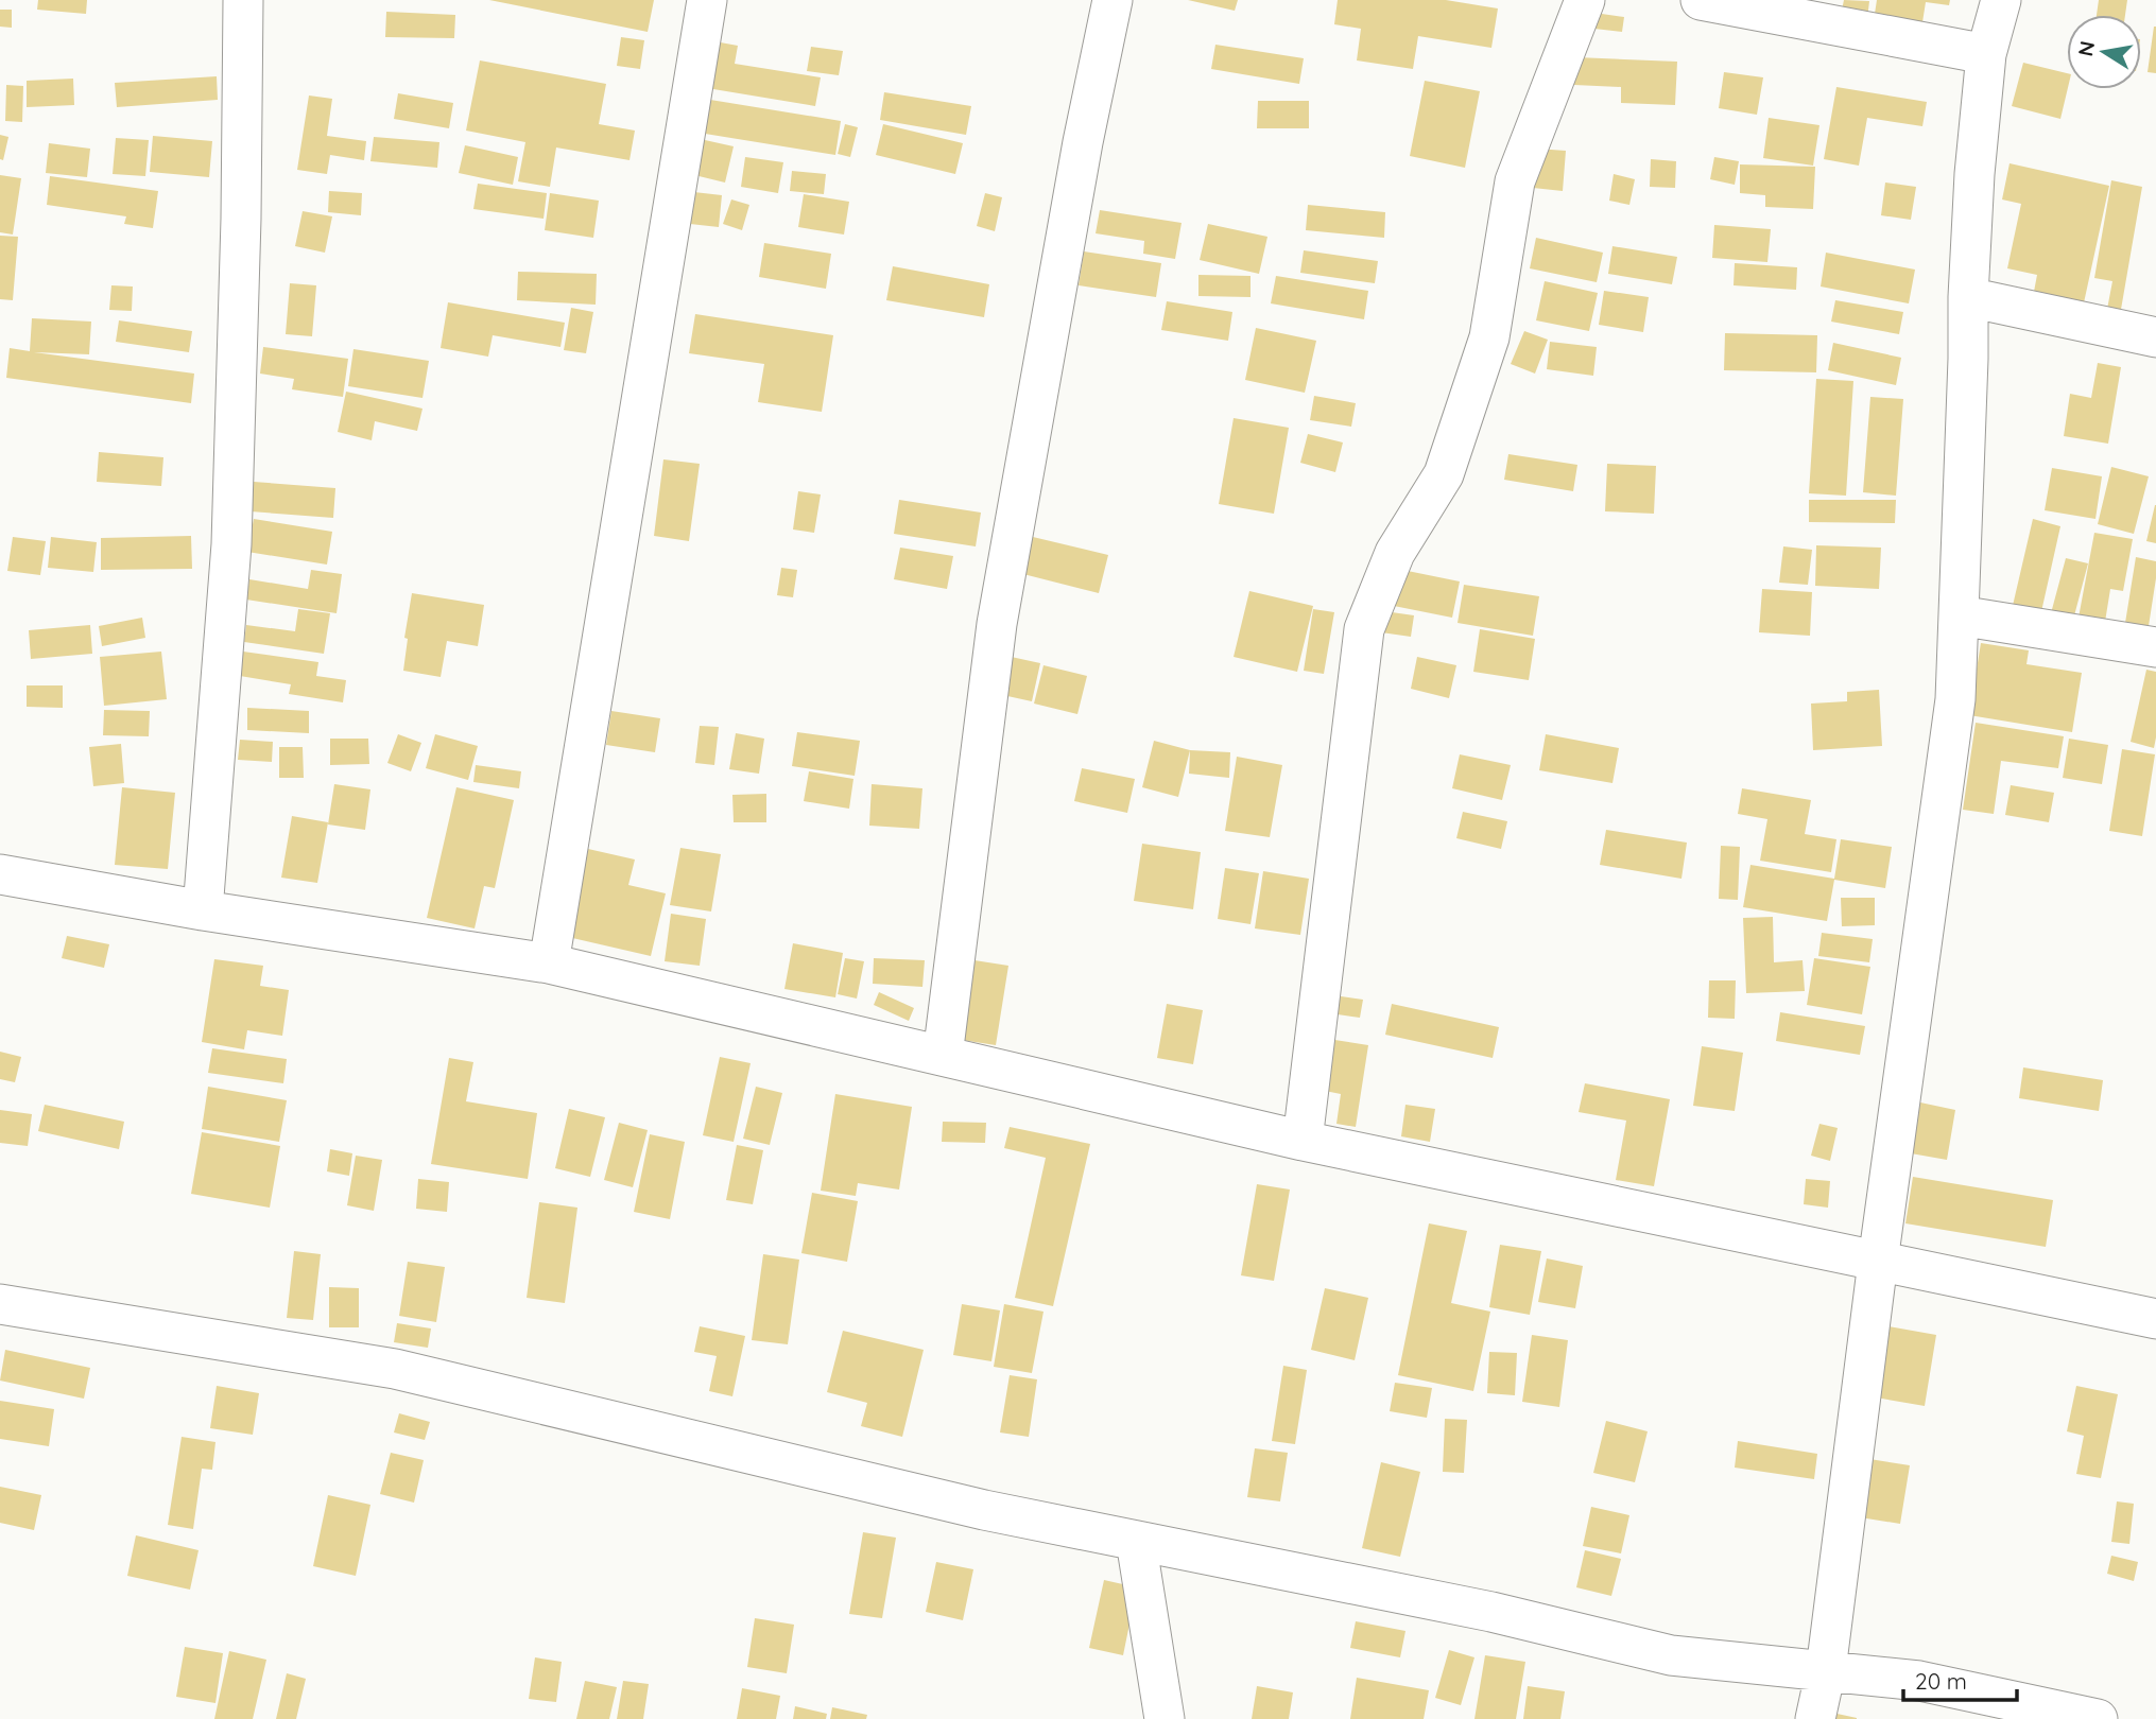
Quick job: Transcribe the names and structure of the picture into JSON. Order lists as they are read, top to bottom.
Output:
{
  "scale_bar": "20 m",
  "north": "left"
}
